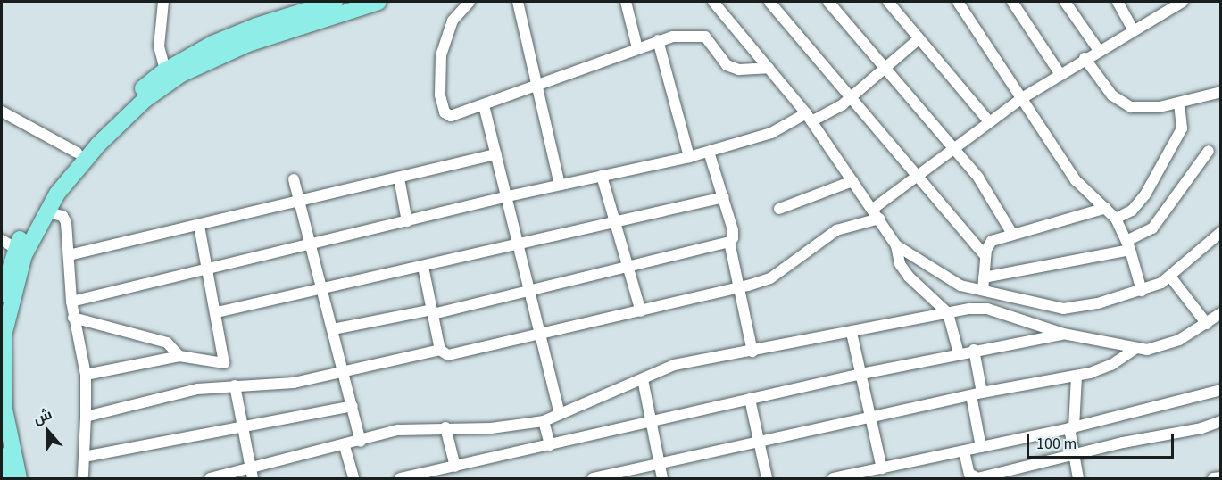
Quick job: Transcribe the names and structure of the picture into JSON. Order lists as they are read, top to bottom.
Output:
{
  "scale_bar": "100 m",
  "north": "top"
}
